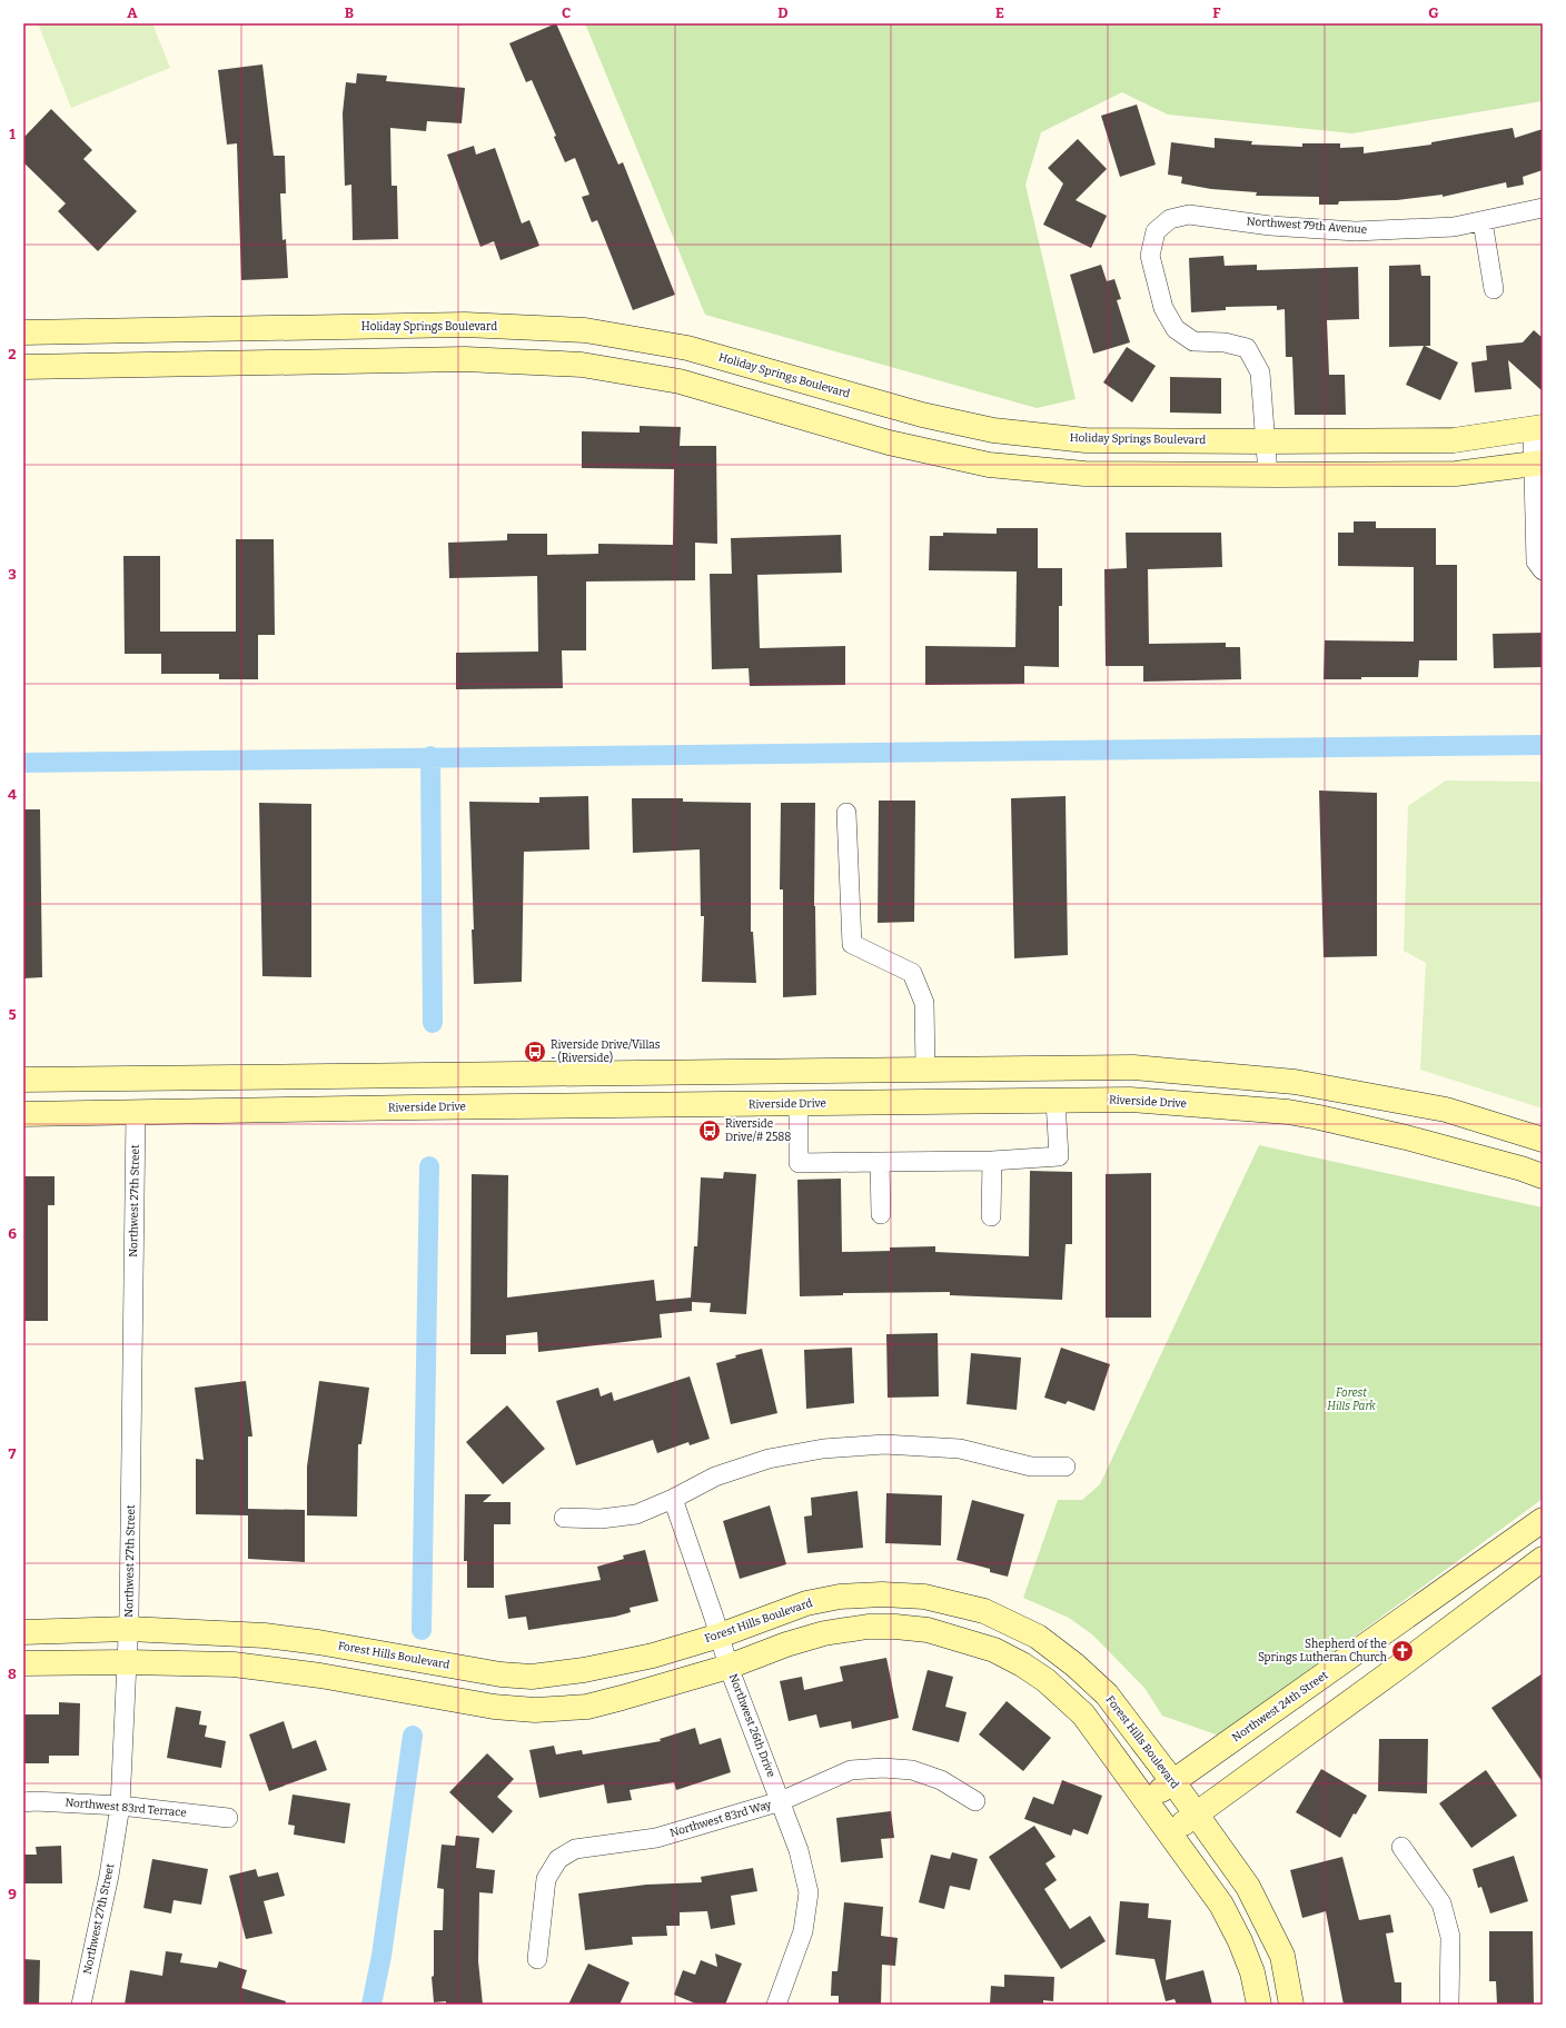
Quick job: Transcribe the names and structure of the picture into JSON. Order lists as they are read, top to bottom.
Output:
{
  "streets": {
    "street": [
      "Northwest 79th Avenue",
      "Holiday Springs Boulevard",
      "Riverside Drive",
      "Northwest 27th Street",
      "Forest Hills Boulevard",
      "Northwest 24th Street",
      "Northwest 26th Drive",
      "Northwest 83rd Terrace",
      "Northwest 83rd Way"
    ]
  },
  "crossings": [
    ["Northwest 79th Avenue", "Holiday Springs Boulevard"],
    ["Riverside Drive", "Northwest 27th Street"],
    ["Northwest 27th Street", "Forest Hills Boulevard"],
    ["Northwest 27th Street", "Northwest 83rd Terrace"],
    ["Forest Hills Boulevard", "Northwest 24th Street"],
    ["Forest Hills Boulevard", "Northwest 26th Drive"],
    ["Northwest 26th Drive", "Northwest 83rd Way"]
  ],
  "parks": ["Forest Hills Park"],
  "places": {
    "bus stop": ["Riverside Drive/Villas - (Riverside)", "Riverside Drive/# 2588"],
    "church": ["Shepherd of the Springs Lutheran Church"]
  },
  "grid": {
    "columns": [
      "A",
      "B",
      "C",
      "D",
      "E",
      "F",
      "G"
    ],
    "rows": [
      "1",
      "2",
      "3",
      "4",
      "5",
      "6",
      "7",
      "8",
      "9"
    ]
  }
}
